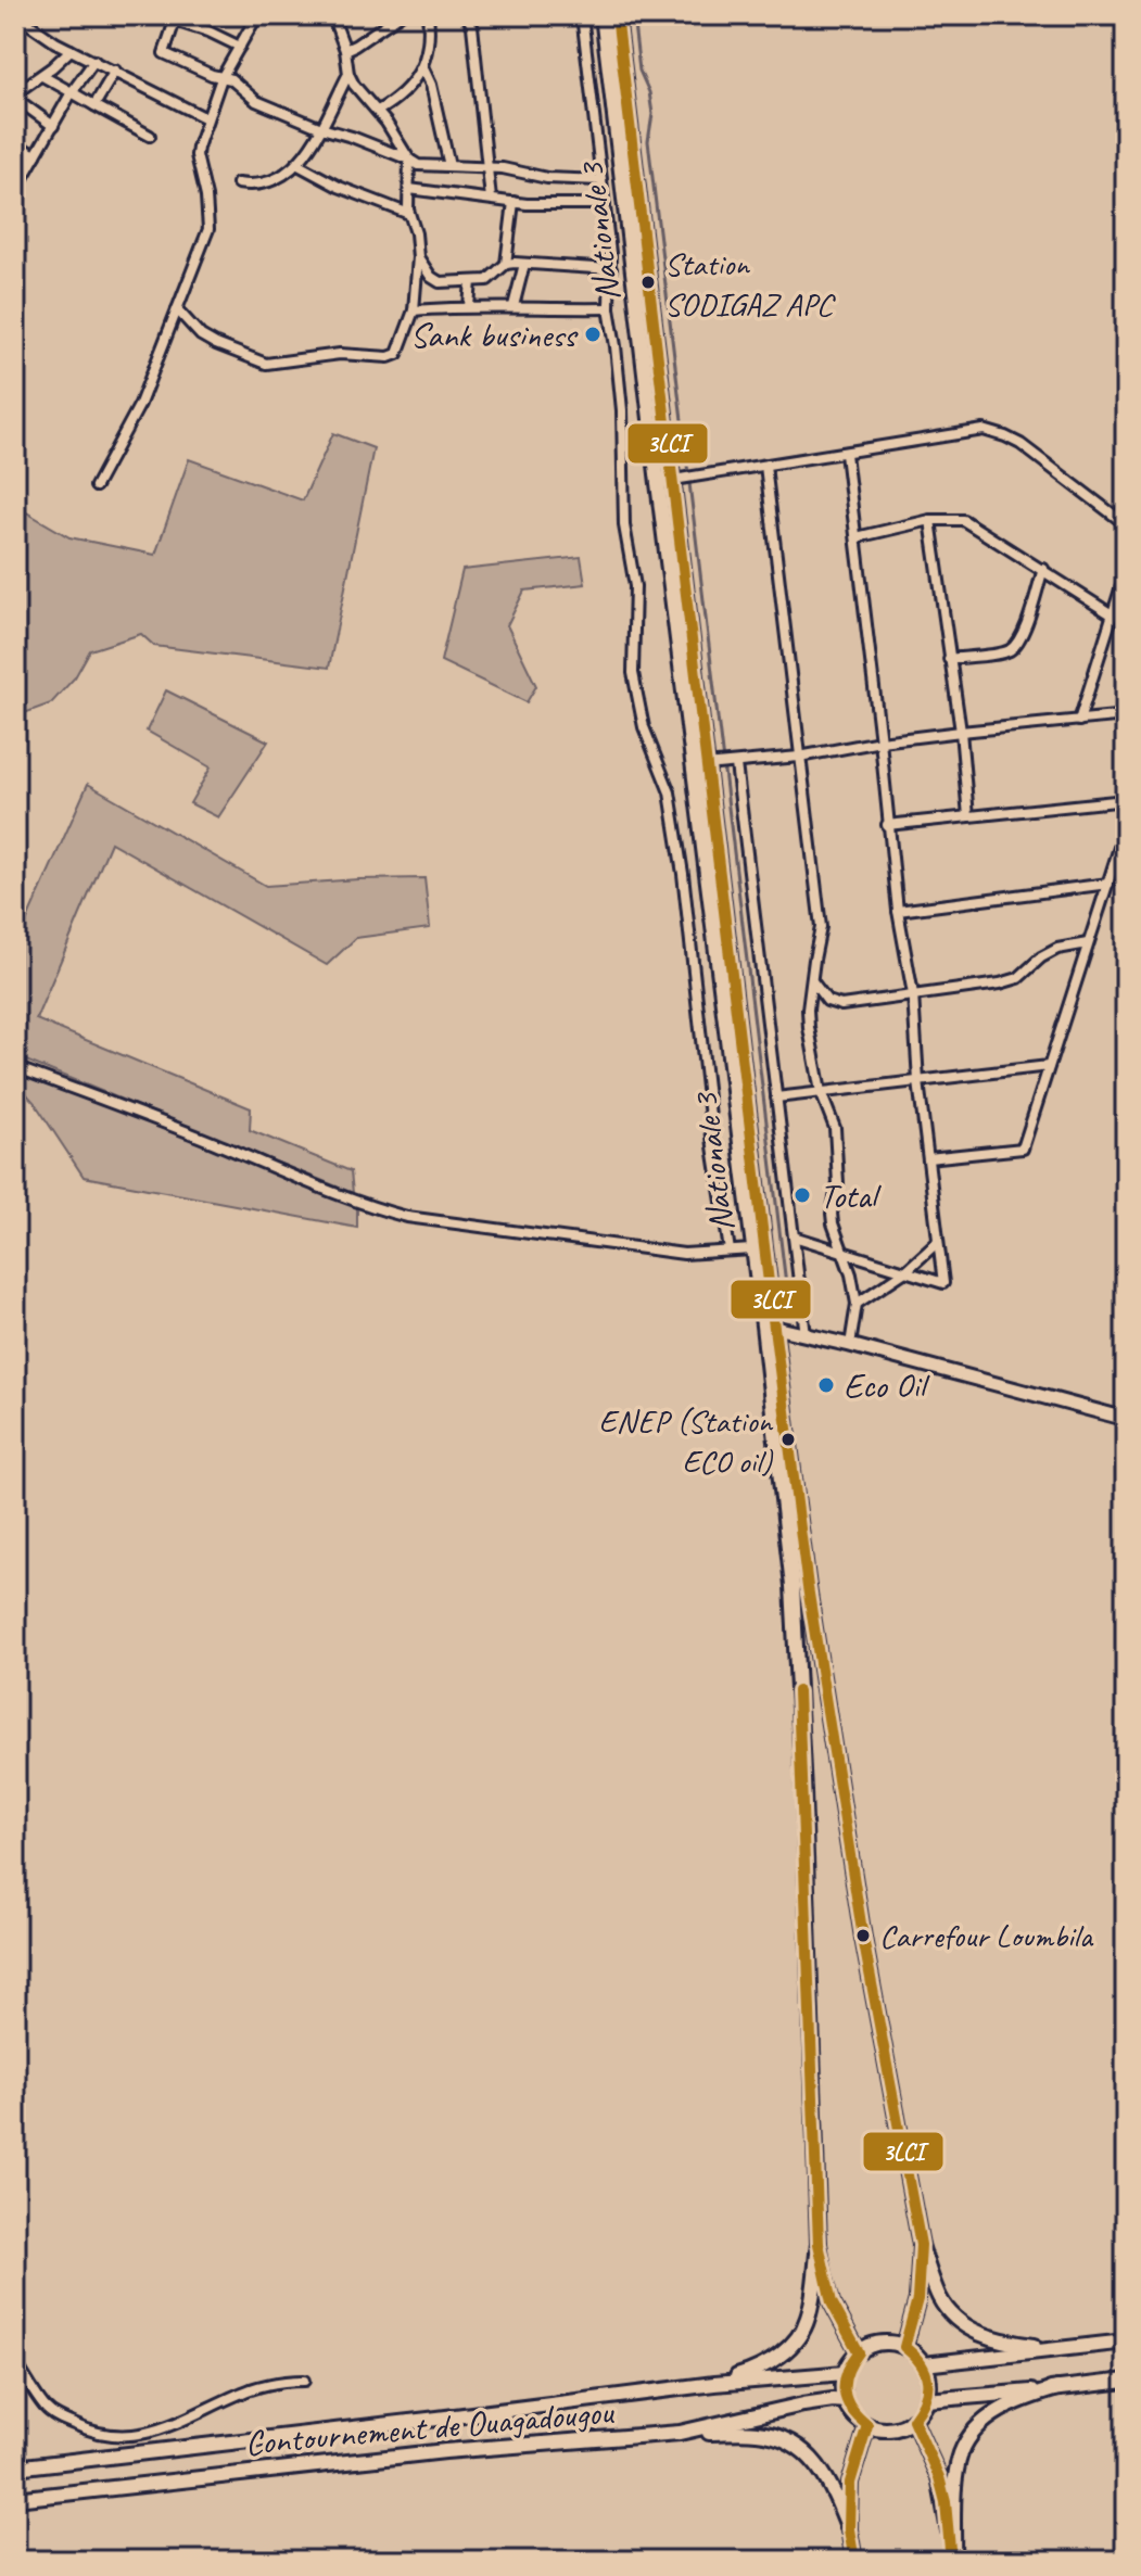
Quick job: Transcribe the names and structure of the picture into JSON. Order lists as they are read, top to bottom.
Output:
{
  "streets": {
    "main road": ["Nationale 3", "Contournement de Ouagadougou"]
  },
  "crossings": [
    ["Nationale 3", "Contournement de Ouagadougou"]
  ],
  "places": [
    "Station SODIGAZ APC",
    "Sank business",
    "Total",
    "Eco Oil",
    "ENEP (Station ECO oil)",
    "Carrefour Loumbila"
  ],
  "lines": ["transit line 3LCI"]
}
